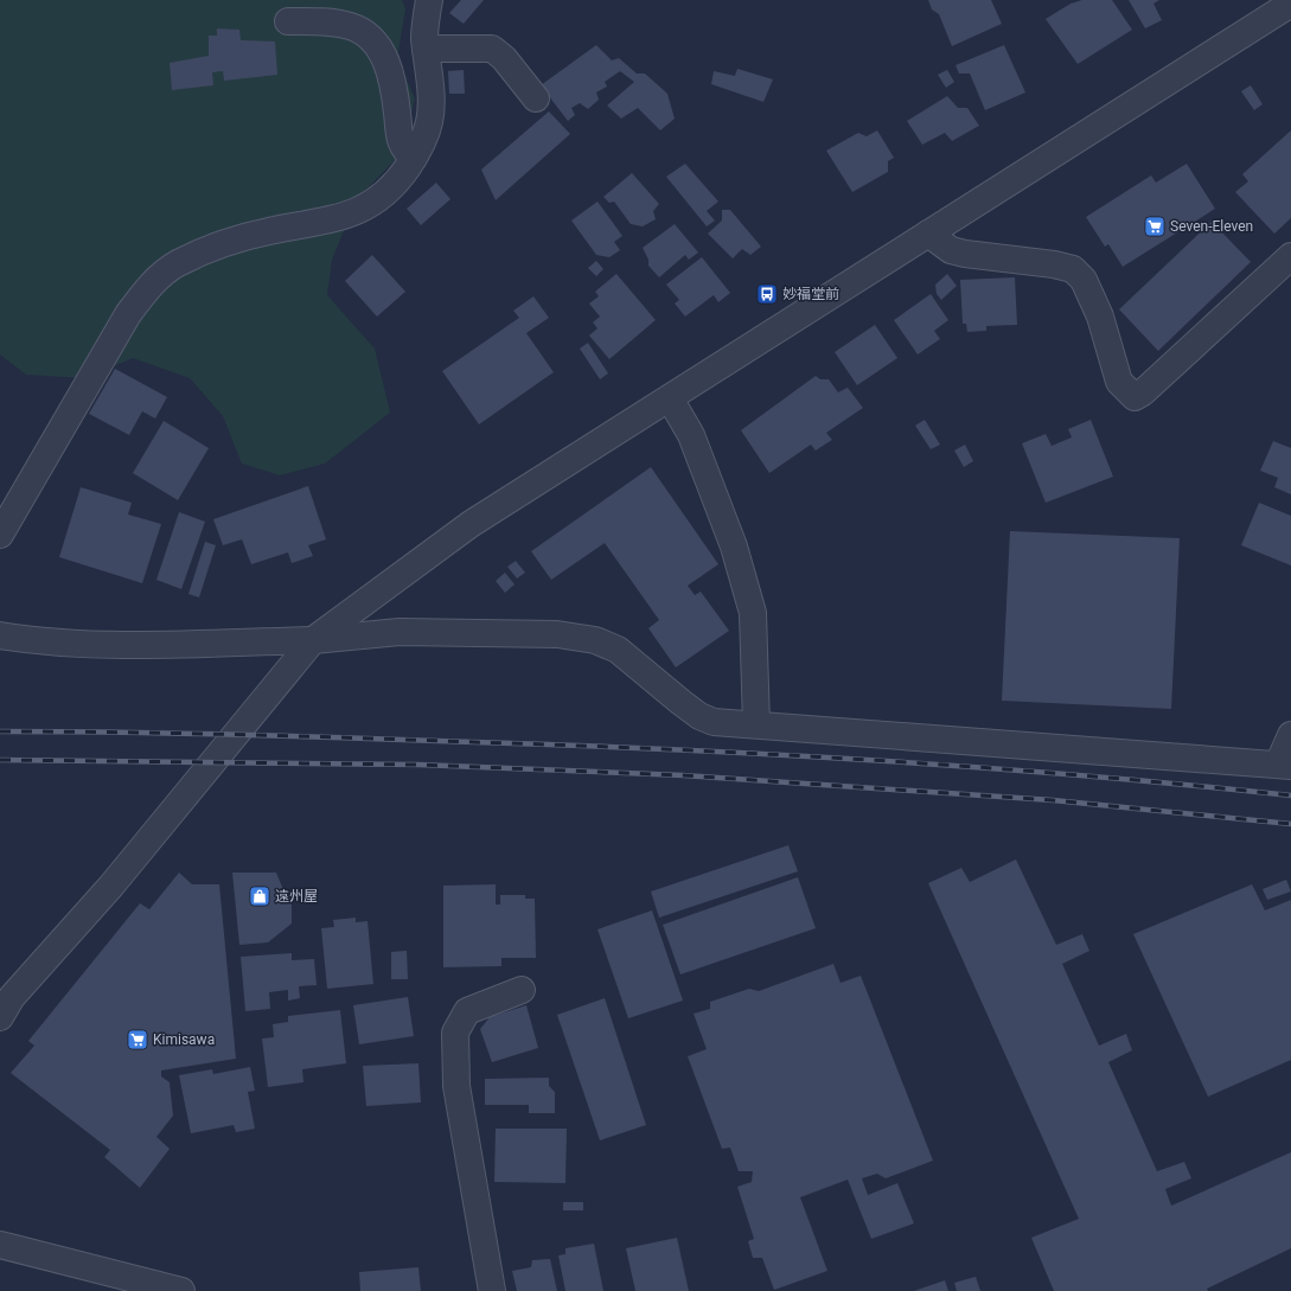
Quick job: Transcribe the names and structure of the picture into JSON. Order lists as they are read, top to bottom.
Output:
{
  "places": {
    "supermarket": ["Seven-Eleven", "Kimisawa"],
    "bus stop": ["妙福堂前"],
    "shop": ["遠州屋"]
  }
}
